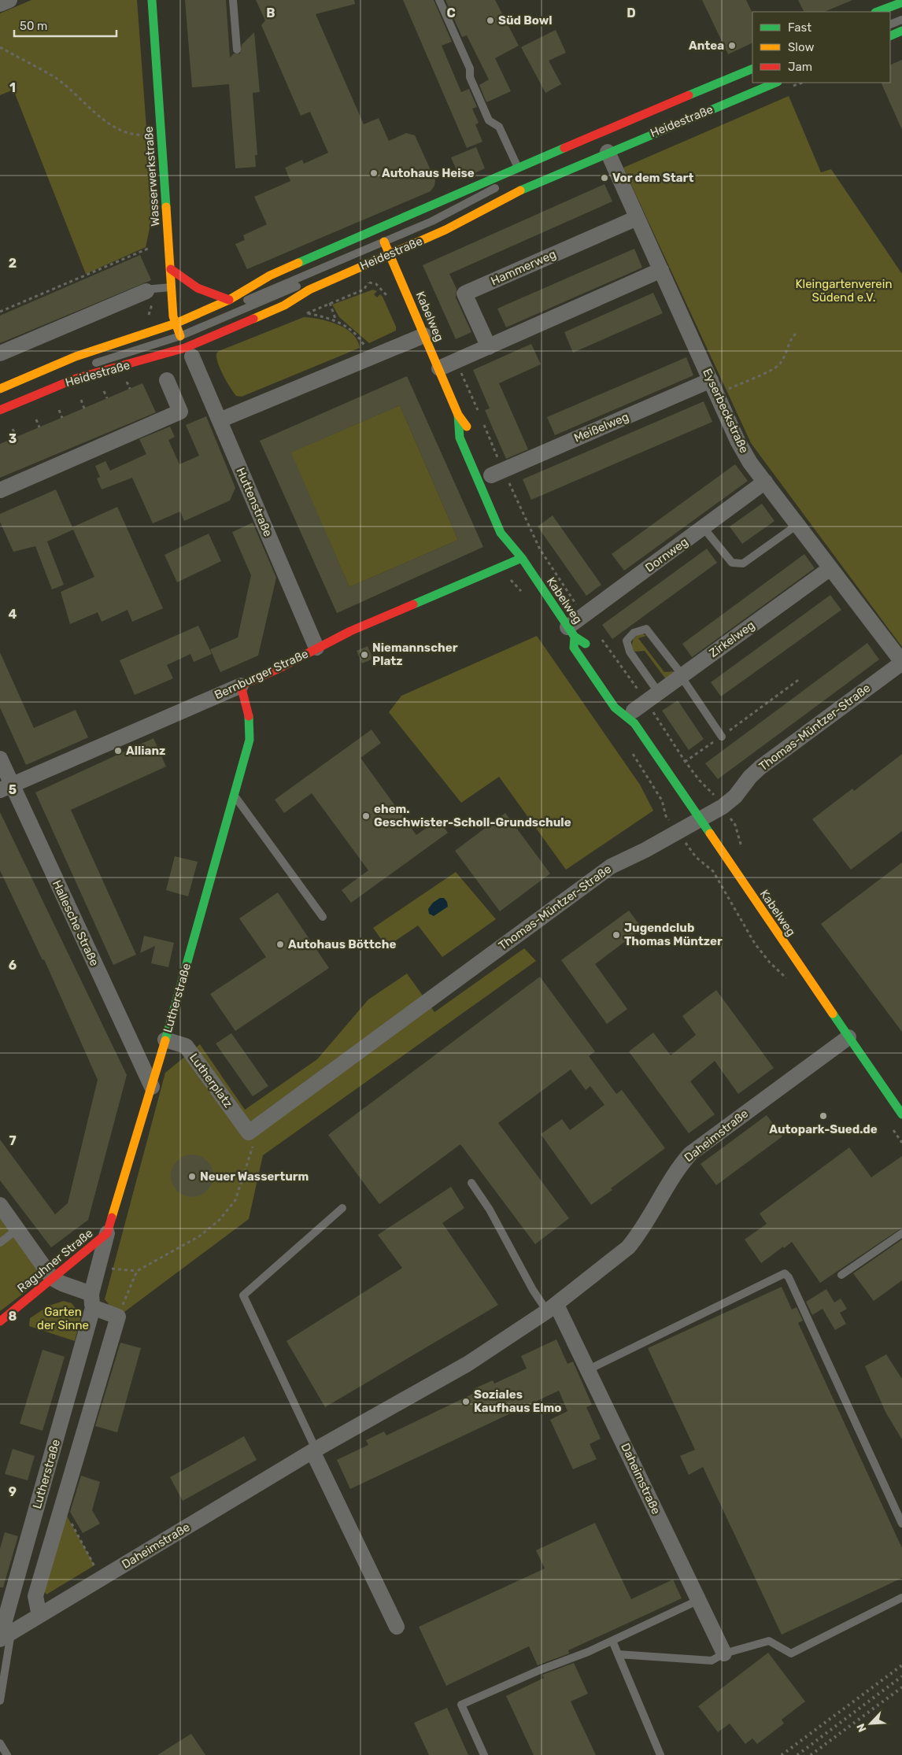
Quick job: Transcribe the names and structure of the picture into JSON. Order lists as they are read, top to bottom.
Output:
{
  "streets": {
    "main road": [
      "Heidestraße",
      "Wasserwerkstraße",
      "Kabelweg",
      "Bernburger Straße",
      "Lutherstraße",
      "Raguhner Straße"
    ],
    "street": [
      "Hammerweg",
      "Eyserbeckstraße",
      "Meißelweg",
      "Huttenstraße",
      "Dornweg",
      "Zirkelweg",
      "Thomas-Müntzer-Straße",
      "Hallesche Straße",
      "Lutherplatz",
      "Daheimstraße"
    ]
  },
  "crossings": [
    ["Heidestraße", "Wasserwerkstraße"],
    ["Heidestraße", "Kabelweg"],
    ["Heidestraße", "Eyserbeckstraße"],
    ["Heidestraße", "Huttenstraße"],
    ["Wasserwerkstraße", "Huttenstraße"],
    ["Hammerweg", "Eyserbeckstraße"],
    ["Kabelweg", "Dornweg"],
    ["Kabelweg", "Zirkelweg"],
    ["Kabelweg", "Bernburger Straße"],
    ["Kabelweg", "Thomas-Müntzer-Straße"],
    ["Kabelweg", "Daheimstraße"],
    ["Eyserbeckstraße", "Meißelweg"],
    ["Eyserbeckstraße", "Dornweg"],
    ["Eyserbeckstraße", "Zirkelweg"],
    ["Eyserbeckstraße", "Thomas-Müntzer-Straße"],
    ["Huttenstraße", "Bernburger Straße"],
    ["Bernburger Straße", "Hallesche Straße"],
    ["Bernburger Straße", "Lutherstraße"],
    ["Thomas-Müntzer-Straße", "Lutherplatz"],
    ["Hallesche Straße", "Lutherstraße"],
    ["Lutherstraße", "Lutherplatz"],
    ["Lutherstraße", "Daheimstraße"],
    ["Lutherstraße", "Raguhner Straße"]
  ],
  "parks": ["Kleingartenverein Südend e.V.", "Garten der Sinne"],
  "places": [
    "Süd Bowl",
    "Antea",
    "Autohaus Heise",
    "Vor dem Start",
    "Niemannscher Platz",
    "Allianz",
    "ehem. Geschwister-Scholl-Grundschule",
    "Jugendclub Thomas Müntzer",
    "Autohaus Böttche",
    "Autopark-Sued.de",
    "Neuer Wasserturm",
    "Soziales Kaufhaus Elmo"
  ],
  "legend": ["Fast", "Slow", "Jam"],
  "scale_bar": "50 m",
  "north": "bottom left",
  "grid": {
    "columns": ["B", "C", "D"],
    "rows": [
      "1",
      "2",
      "3",
      "4",
      "5",
      "6",
      "7",
      "8",
      "9"
    ]
  }
}
